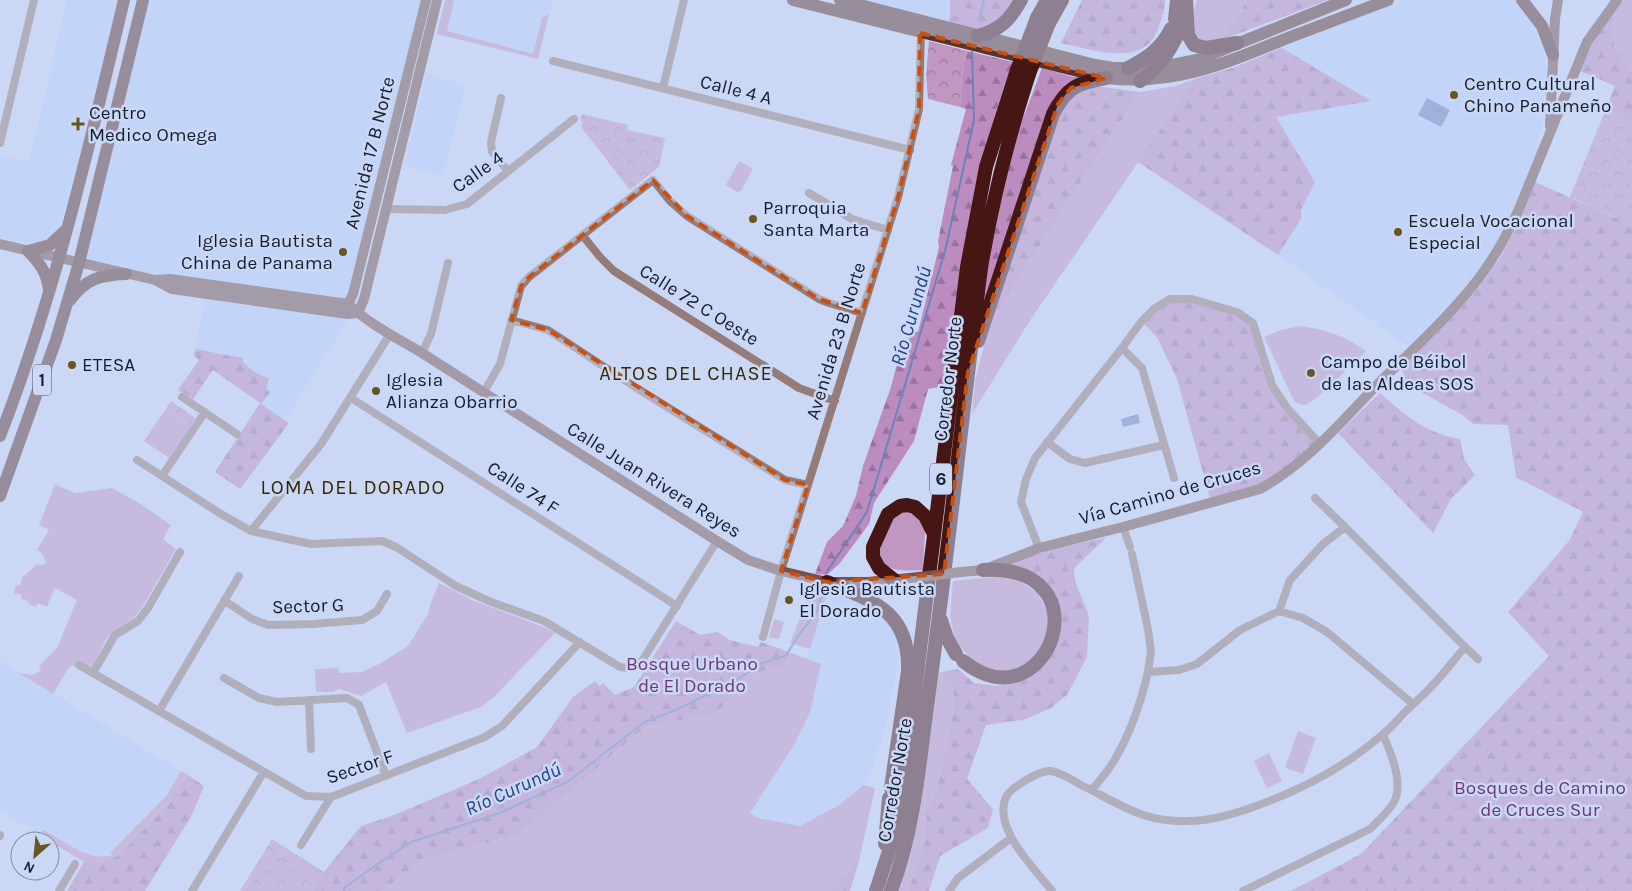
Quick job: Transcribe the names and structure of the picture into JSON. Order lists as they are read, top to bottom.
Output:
{
  "streets": {
    "highway": ["Corredor Norte", "6"],
    "main road": ["1"],
    "street": [
      "Calle 4 A",
      "Avenida 17 B Norte",
      "Calle 4",
      "Calle 72 C Oeste",
      "Avenida 23 B Norte",
      "Calle Juan Rivera Reyes",
      "Calle 74 F",
      "Vía Camino de Cruces",
      "Sector G",
      "Sector F"
    ]
  },
  "crossings": [
    ["Calle 4 A", "Avenida 23 B Norte"],
    ["Avenida 17 B Norte", "Calle 4"],
    ["Avenida 17 B Norte", "Calle Juan Rivera Reyes"],
    ["Calle 72 C Oeste", "Avenida 23 B Norte"],
    ["Avenida 23 B Norte", "Calle Juan Rivera Reyes"],
    ["Calle Juan Rivera Reyes", "Vía Camino de Cruces"]
  ],
  "districts": ["ALTOS DEL CHASE", "LOMA DEL DORADO"],
  "water": ["Río Curundú"],
  "parks": ["Bosque Urbano de El Dorado", "Bosques de Camino de Cruces Sur"],
  "places": {
    "other": [
      "Centro Cultural Chino Panameño",
      "Parroquia Santa Marta",
      "Escuela Vocacional Especial",
      "Iglesia Bautista China de Panama",
      "ETESA",
      "Campo de Béibol de las Aldeas SOS",
      "Iglesia Alianza Obarrio",
      "Iglesia Bautista El Dorado"
    ],
    "health": ["Centro Medico Omega"]
  },
  "north": "bottom left"
}
